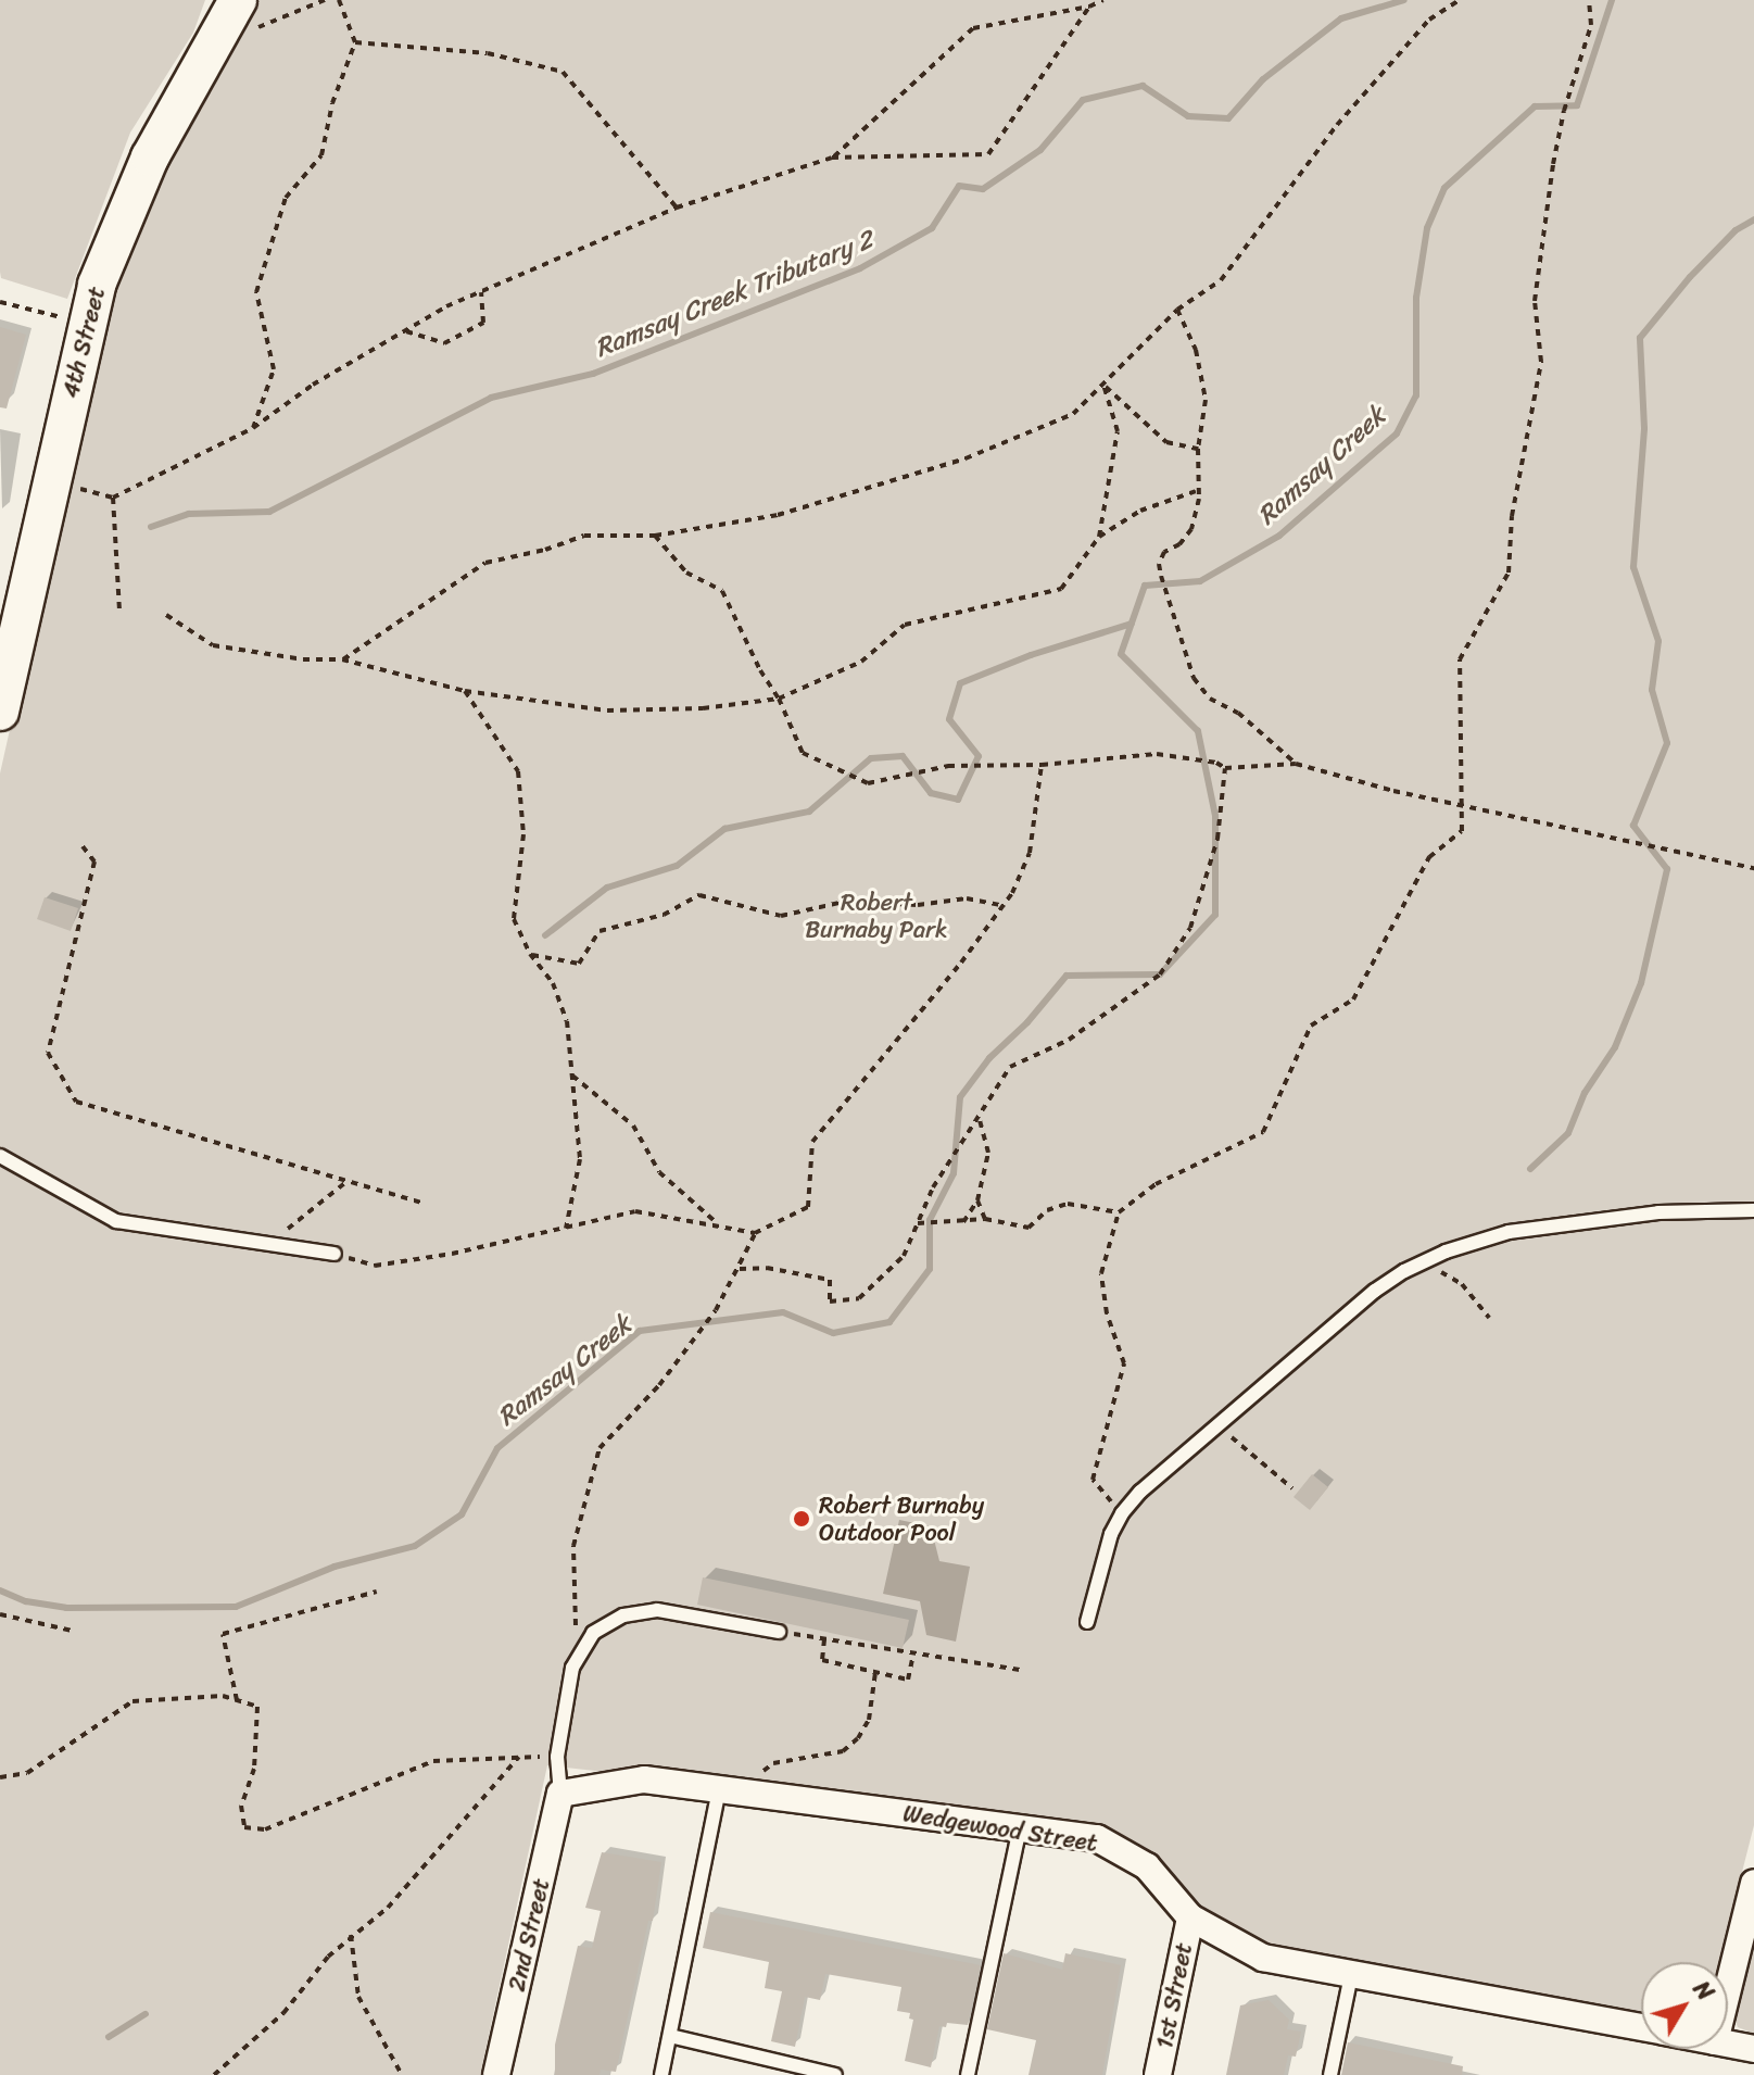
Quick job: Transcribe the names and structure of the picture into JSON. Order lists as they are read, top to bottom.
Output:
{
  "streets": {
    "street": [
      "4th Street",
      "Wedgewood Street",
      "2nd Street",
      "1st Street"
    ]
  },
  "crossings": [
    ["Wedgewood Street", "2nd Street"],
    ["Wedgewood Street", "1st Street"]
  ],
  "water": ["Ramsay Creek Tributary 2", "Ramsay Creek"],
  "parks": ["Robert Burnaby Park"],
  "places": ["Robert Burnaby Outdoor Pool"],
  "north": "top right"
}
